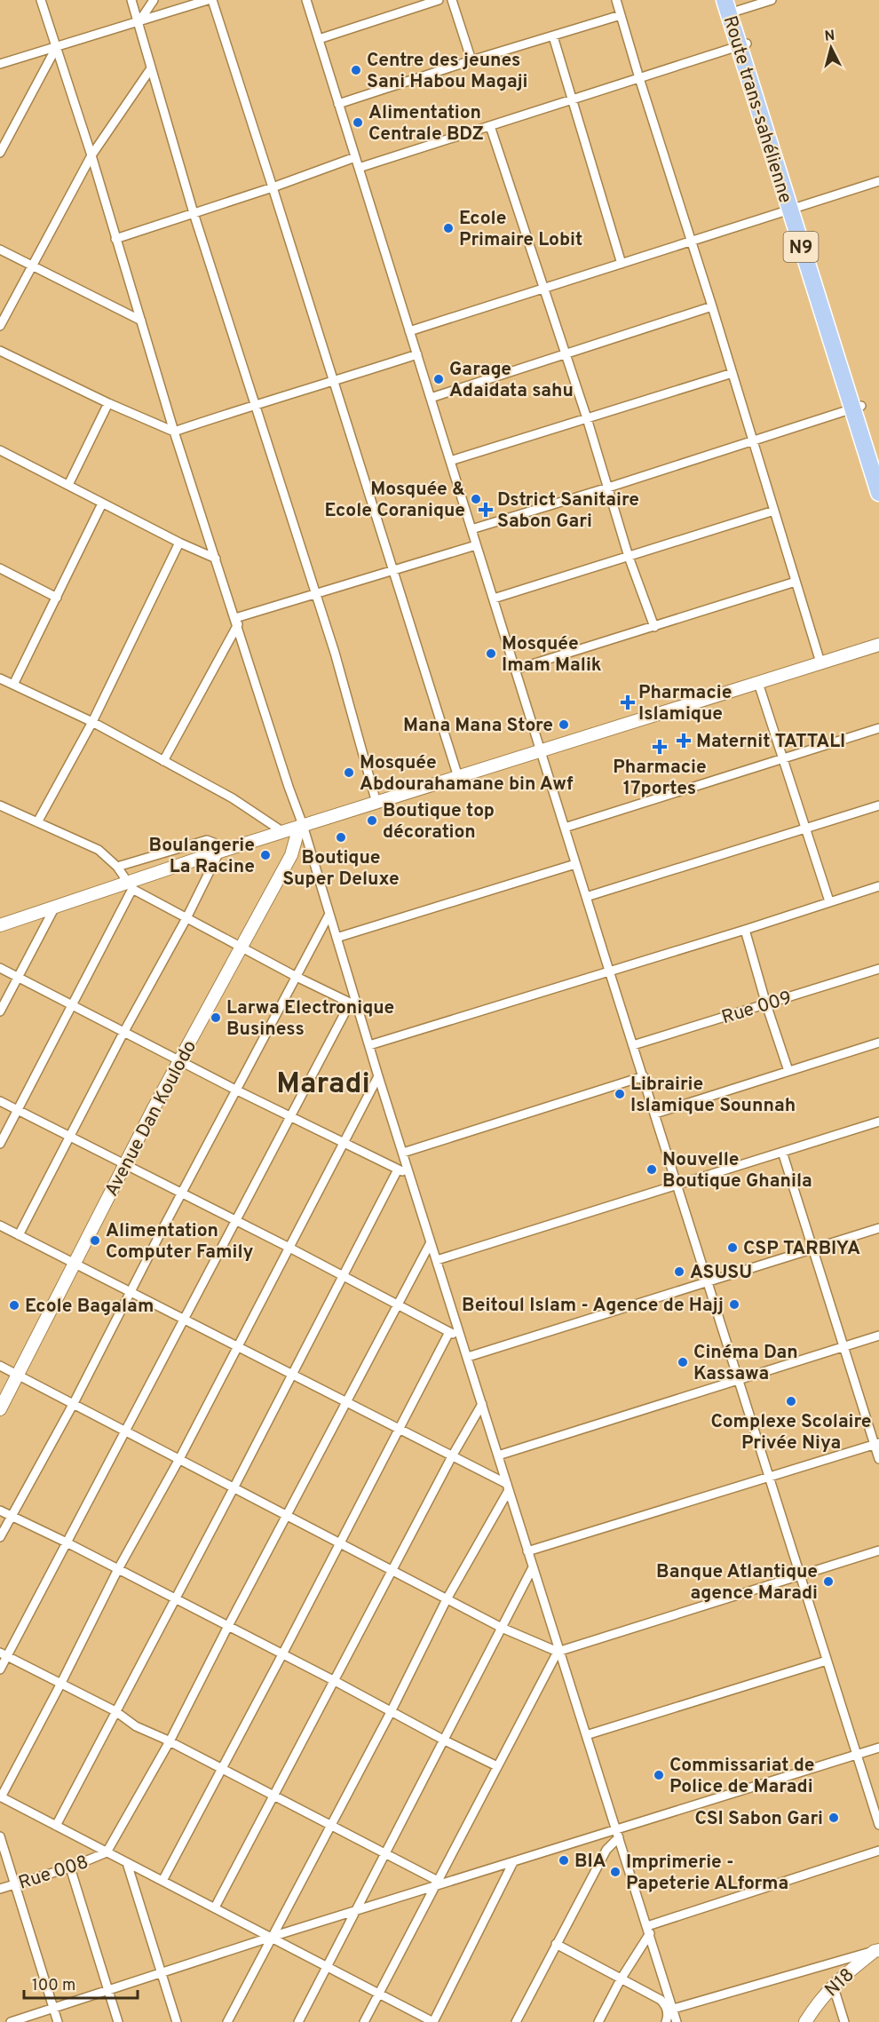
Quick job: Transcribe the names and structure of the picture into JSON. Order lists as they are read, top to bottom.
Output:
{
  "streets": {
    "highway": ["Route trans-sahélienne", "N9"],
    "street": [
      "Rue 009",
      "Avenue Dan Koulodo",
      "Rue 008",
      "N18"
    ]
  },
  "districts": ["Maradi"],
  "places": {
    "other": [
      "Centre des jeunes Sani Habou Magaji",
      "Alimentation Centrale BDZ",
      "Ecole Primaire Lobit",
      "Garage Adaidata sahu",
      "Mosquée & Ecole Coranique",
      "Mosquée Imam Malik",
      "Mana Mana Store",
      "Mosquée Abdourahamane bin Awf",
      "Boutique top décoration",
      "Boutique Super Deluxe",
      "Boulangerie La Racine",
      "Larwa Electronique Business",
      "Librairie Islamique Sounnah",
      "Nouvelle Boutique Ghanila",
      "Alimentation Computer Family",
      "CSP TARBIYA",
      "ASUSU",
      "Beitoul Islam - Agence de Hajj",
      "Ecole Bagalam",
      "Cinéma Dan Kassawa",
      "Complexe Scolaire Privée Niya",
      "Banque Atlantique agence Maradi",
      "Commissariat de Police de Maradi",
      "CSI Sabon Gari",
      "BIA",
      "Imprimerie - Papeterie ALforma"
    ],
    "health": [
      "Dstrict Sanitaire Sabon Gari",
      "Pharmacie Islamique",
      "Maternit TATTALI",
      "Pharmacie 17portes"
    ]
  },
  "scale_bar": "100 m",
  "north": "top"
}
